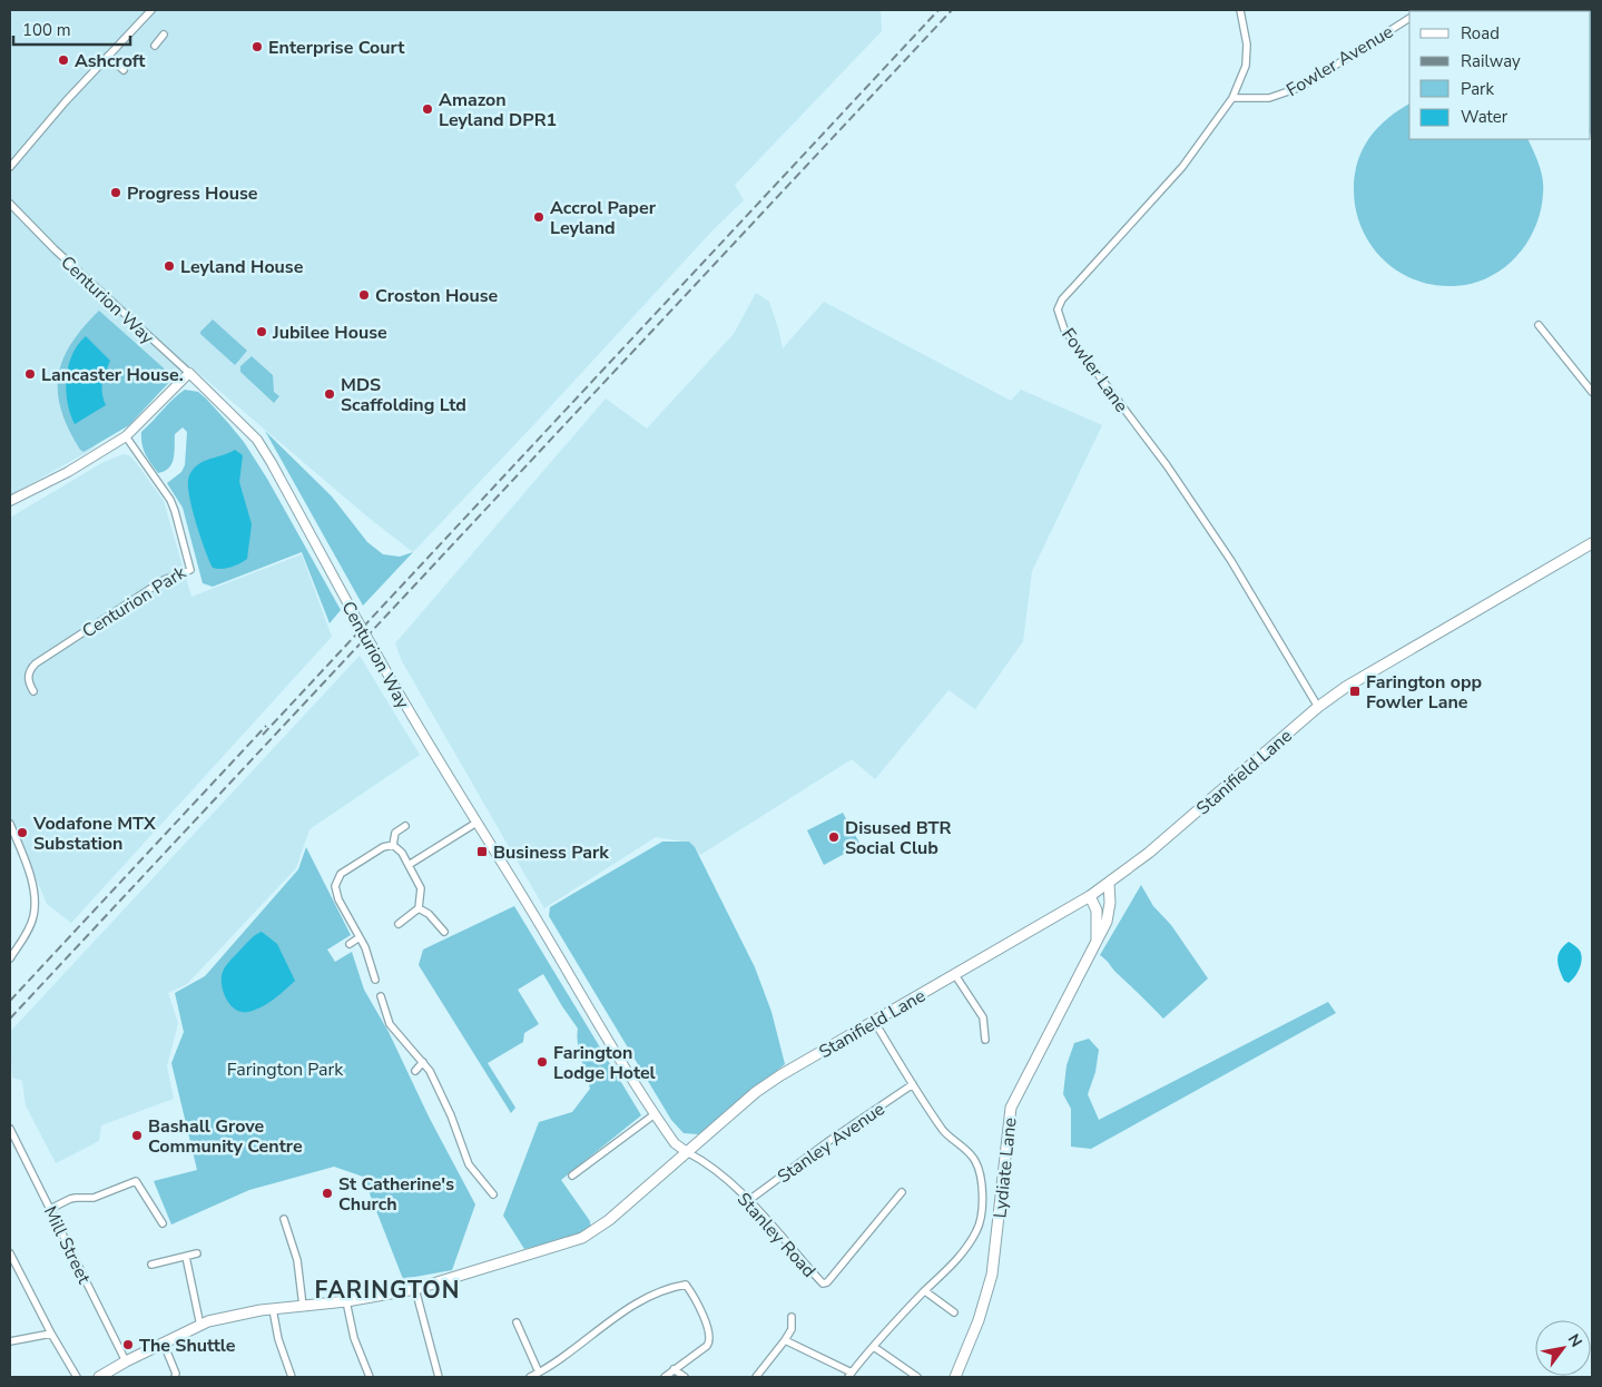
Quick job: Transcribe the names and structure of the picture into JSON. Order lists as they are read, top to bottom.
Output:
{
  "streets": {
    "main road": ["Stanifield Lane", "Lydiate Lane"],
    "street": [
      "Fowler Avenue",
      "Centurion Way",
      "Fowler Lane",
      "Centurion Park",
      "Stanley Avenue",
      "Stanley Road",
      "Mill Street"
    ]
  },
  "crossings": [
    ["Fowler Avenue", "Fowler Lane"],
    ["Centurion Way", "Stanifield Lane"],
    ["Centurion Way", "Stanley Road"],
    ["Fowler Lane", "Stanifield Lane"],
    ["Stanifield Lane", "Lydiate Lane"],
    ["Stanifield Lane", "Stanley Road"],
    ["Stanifield Lane", "Mill Street"],
    ["Stanley Avenue", "Stanley Road"]
  ],
  "districts": ["FARINGTON"],
  "parks": ["Farington Park"],
  "places": {
    "other": [
      "Enterprise Court",
      "Ashcroft",
      "Amazon Leyland DPR1",
      "Progress House",
      "Accrol Paper Leyland",
      "Leyland House",
      "Croston House",
      "Jubilee House",
      "Lancaster House.",
      "MDS Scaffolding Ltd",
      "Vodafone MTX Substation",
      "Disused BTR Social Club",
      "Farington Lodge Hotel",
      "Bashall Grove Community Centre",
      "St Catherine's Church",
      "The Shuttle"
    ],
    "transit": ["Farington opp Fowler Lane", "Business Park"]
  },
  "legend": [
    "Road",
    "Railway",
    "Park",
    "Water"
  ],
  "scale_bar": "100 m",
  "north": "top right"
}
